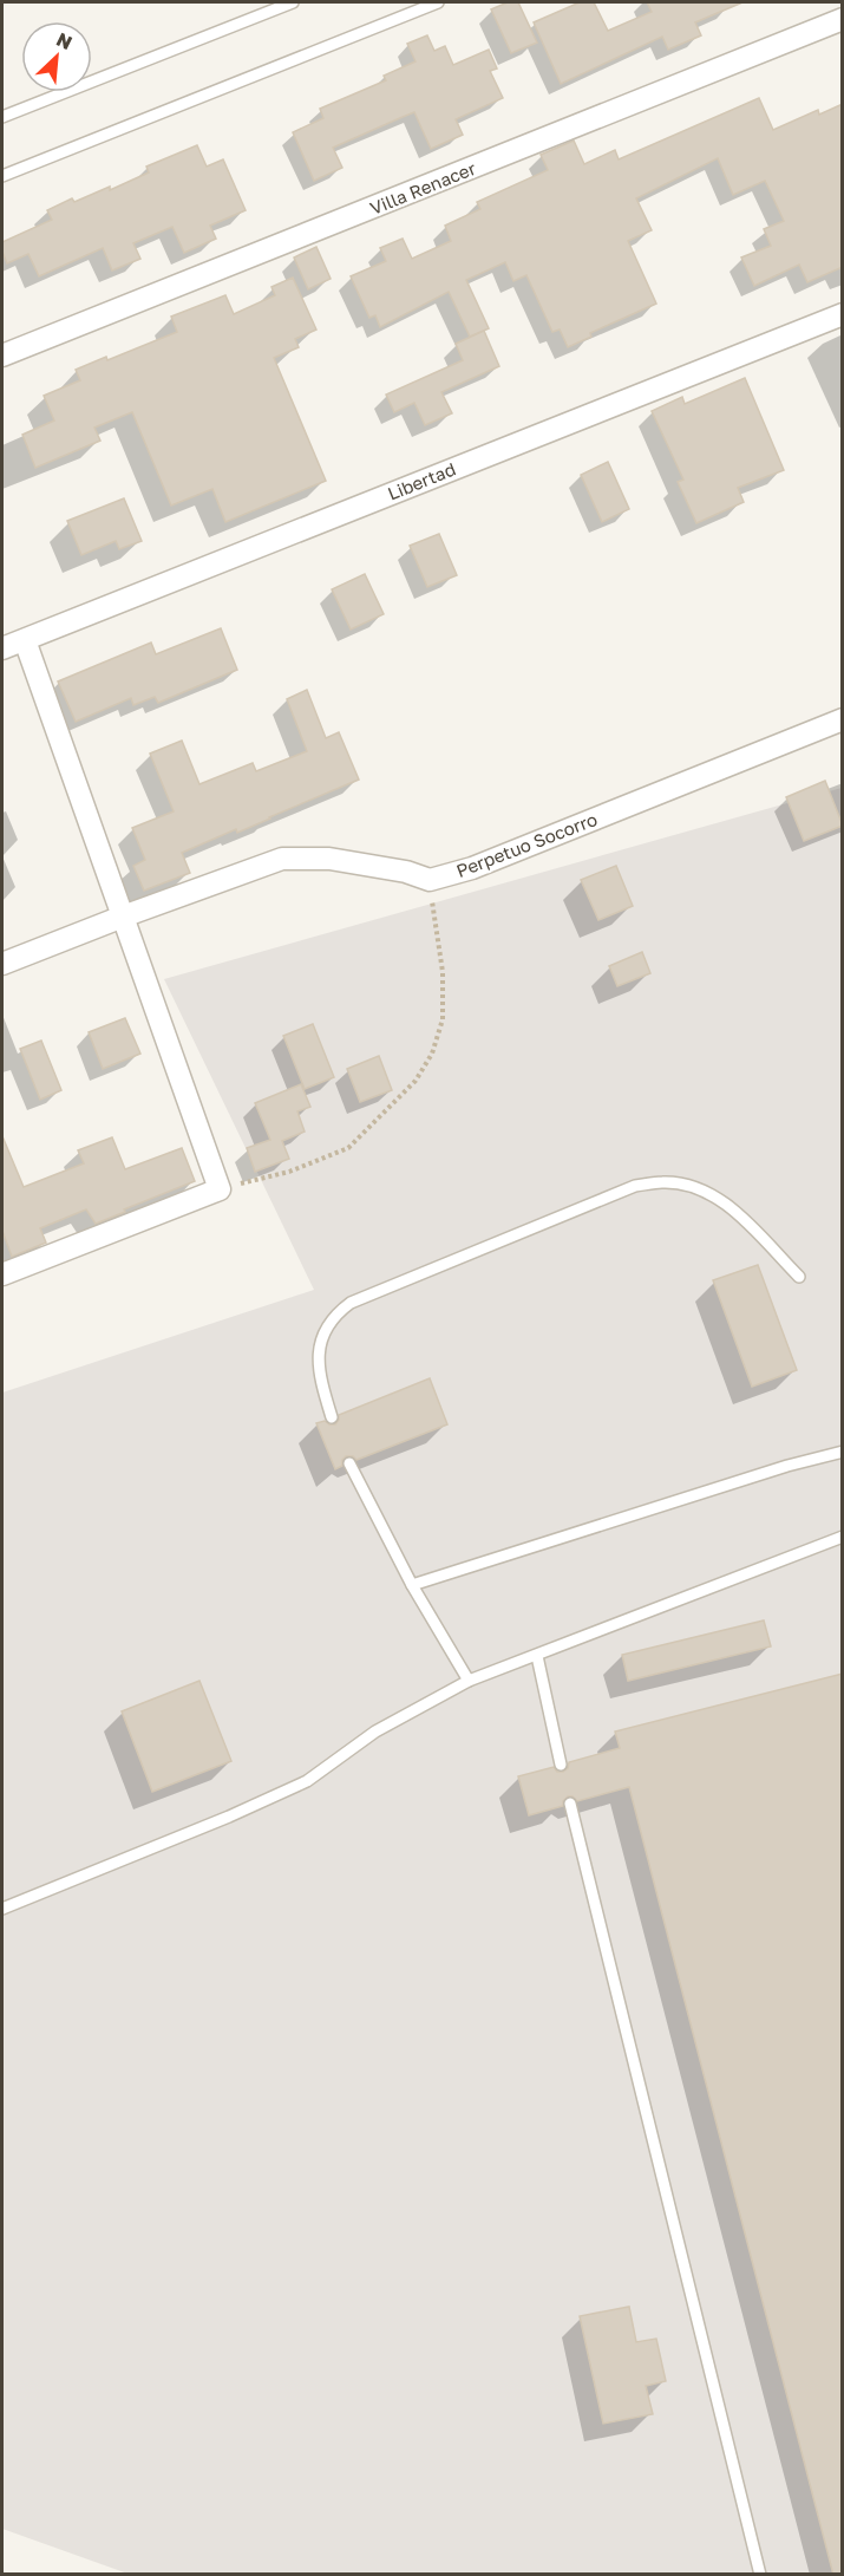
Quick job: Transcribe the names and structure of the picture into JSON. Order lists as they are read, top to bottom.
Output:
{
  "streets": {
    "street": ["Villa Renacer", "Libertad", "Perpetuo Socorro"]
  },
  "north": "top right"
}
